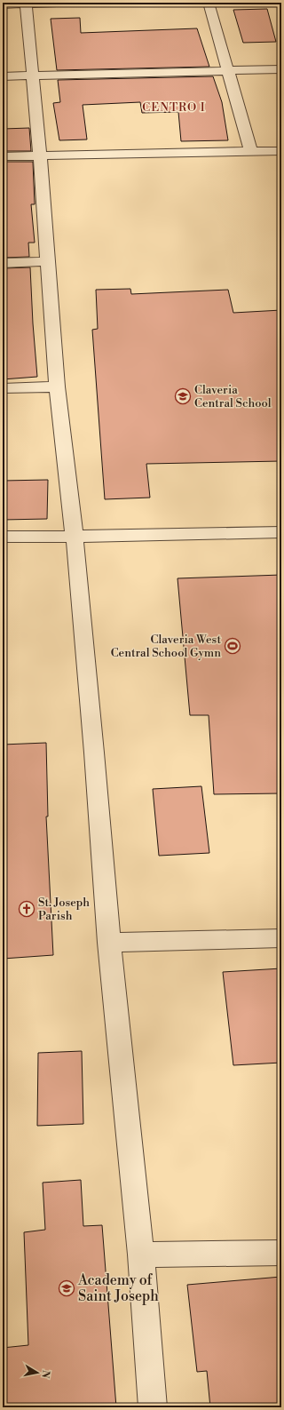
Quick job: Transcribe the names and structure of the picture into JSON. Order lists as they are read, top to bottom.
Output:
{
  "districts": ["CENTRO I"],
  "places": {
    "school or university": ["Claveria Central School", "Academy of Saint Joseph"],
    "sports": ["Claveria West Central School Gymn"],
    "church": ["St. Joseph Parish"]
  },
  "north": "right"
}
